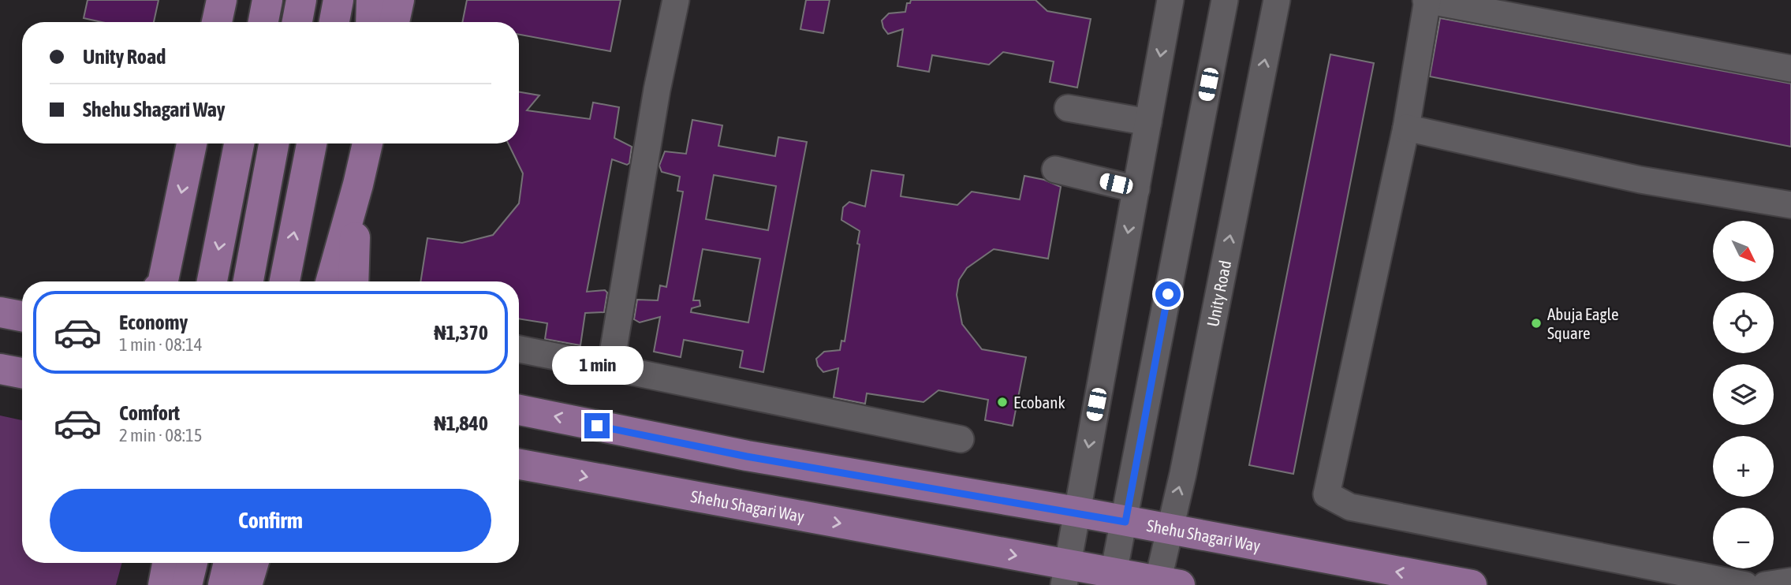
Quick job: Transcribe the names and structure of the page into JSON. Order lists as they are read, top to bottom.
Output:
{
  "streets": {
    "main road": ["Shehu Shagari Way"],
    "street": ["Unity Road"]
  },
  "crossings": [
    ["Unity Road", "Shehu Shagari Way"]
  ],
  "places": ["Abuja Eagle Square", "Ecobank"],
  "north": "bottom right",
  "page": {
    "banner": ["Unity Road", "Shehu Shagari Way"],
    "map_buttons": ["+", "−"],
    "list": [
      {
        "name": "Economy",
        "note": "1 min · 08:14",
        "value": "₦1,370"
      },
      {
        "name": "Comfort",
        "note": "2 min · 08:15",
        "value": "₦1,840"
      }
    ],
    "bubble": "1 min",
    "buttons": "Confirm"
  }
}
